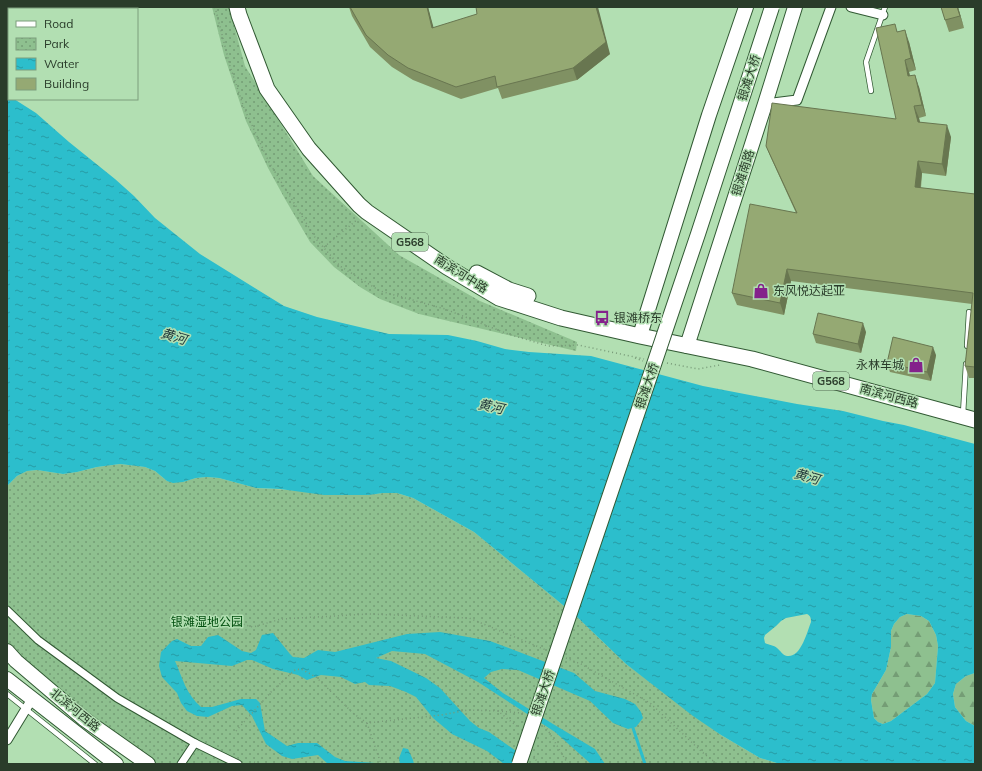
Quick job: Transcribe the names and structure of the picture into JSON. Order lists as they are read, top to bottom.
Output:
{
  "streets": {
    "highway": ["G568", "南滨河中路", "南滨河西路"],
    "main road": ["银滩大桥", "银滩南路", "北滨河西路"]
  },
  "crossings": [
    ["银滩南路", "南滨河中路"],
    ["银滩南路", "南滨河西路"],
    ["南滨河中路", "南滨河西路"]
  ],
  "water": ["黄河"],
  "parks": ["银滩湿地公园"],
  "places": {
    "shop": ["东风悦达起亚", "永林车城"],
    "bus stop": ["银滩桥东"]
  },
  "legend": [
    "Road",
    "Park",
    "Water",
    "Building"
  ]
}
